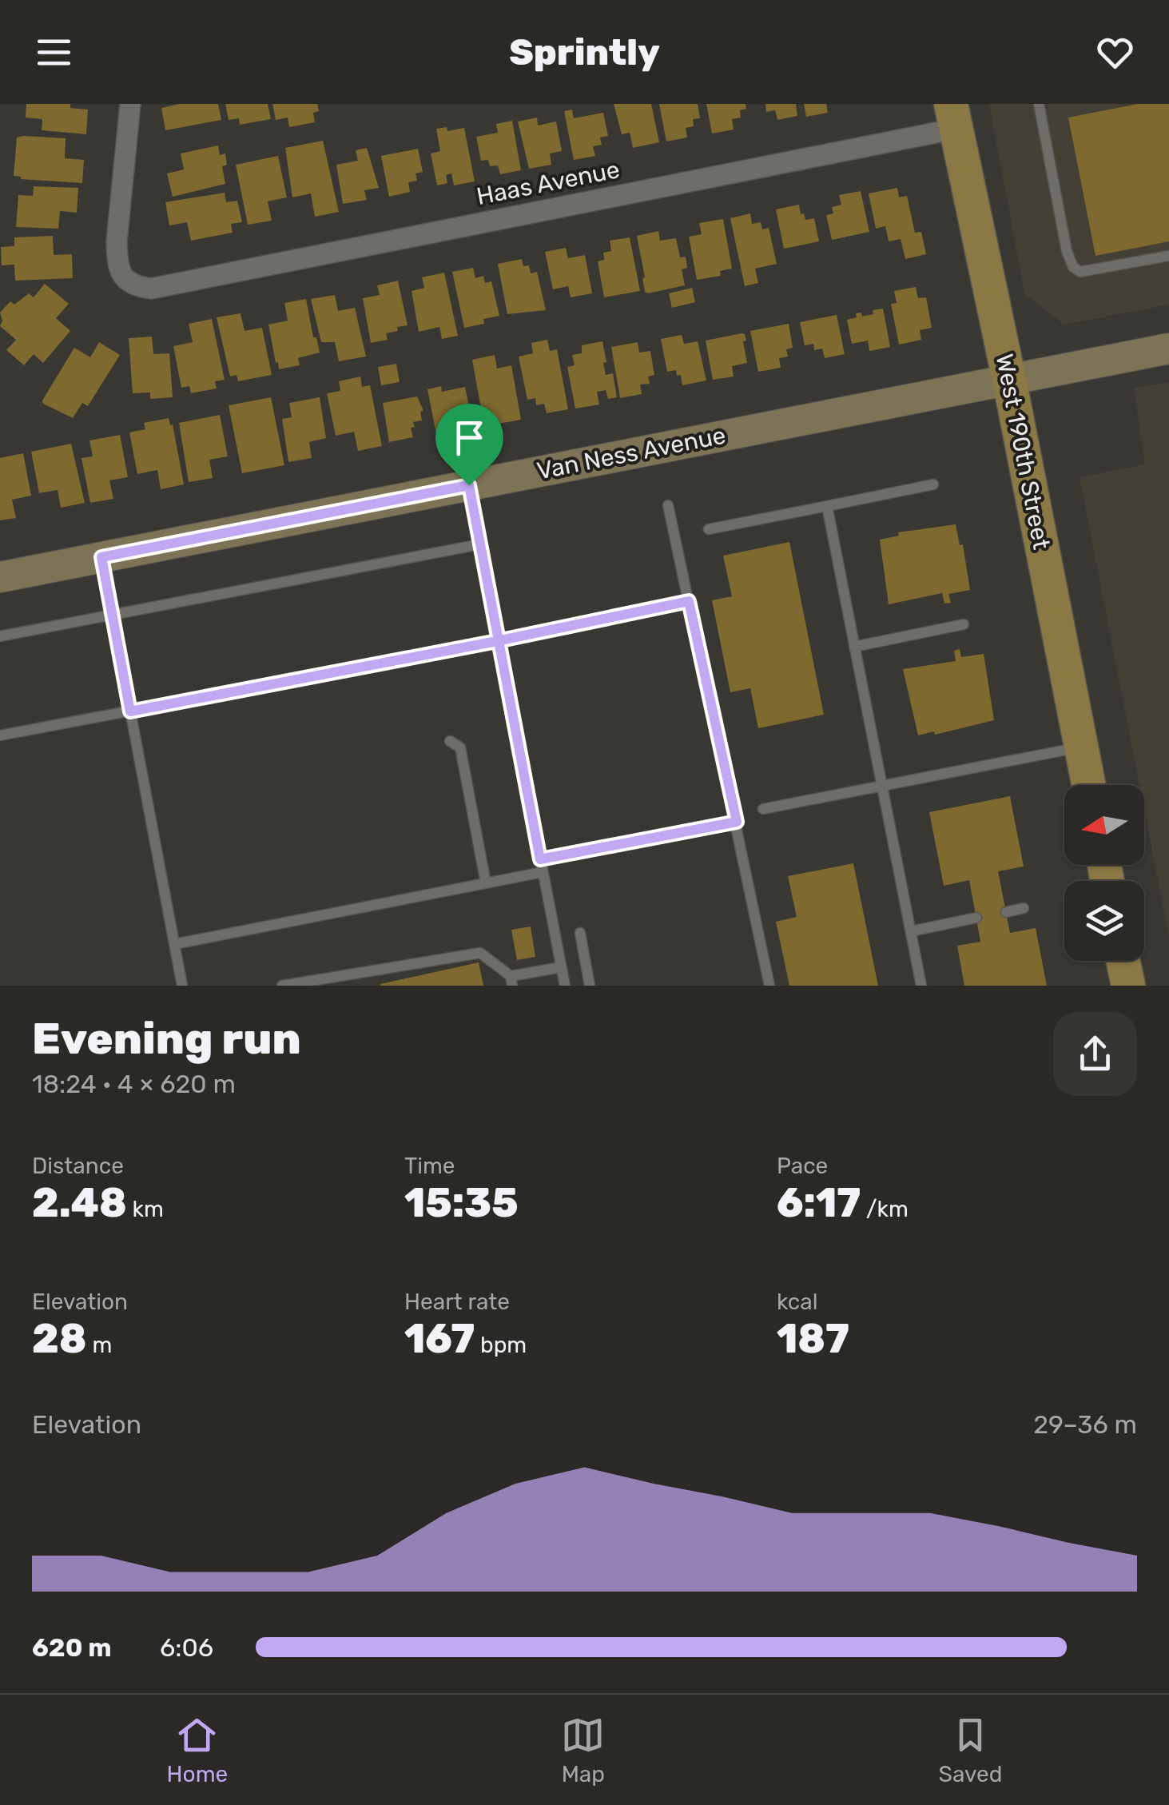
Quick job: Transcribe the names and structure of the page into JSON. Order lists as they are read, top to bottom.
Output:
{
  "streets": {
    "main road": ["West 190th Street", "Van Ness Avenue"],
    "street": ["Haas Avenue"]
  },
  "crossings": [
    ["Haas Avenue", "West 190th Street"],
    ["West 190th Street", "Van Ness Avenue"]
  ],
  "north": "left",
  "page": {
    "header": "Sprintly",
    "heading": ["Evening run", "18:24 · 4 × 620 m"],
    "stats": [
      ["Distance", "2.48 km"],
      ["Time", "15:35"],
      ["Pace", "6:17 /km"],
      ["Elevation", "28 m"],
      ["Heart rate", "167 bpm"],
      ["kcal", "187"]
    ],
    "chart": ["Elevation", "29–36 m"],
    "list": [
      {
        "name": "620 m",
        "note": "6:06"
      }
    ],
    "tabs": ["Home", "Map", "Saved"]
  }
}
